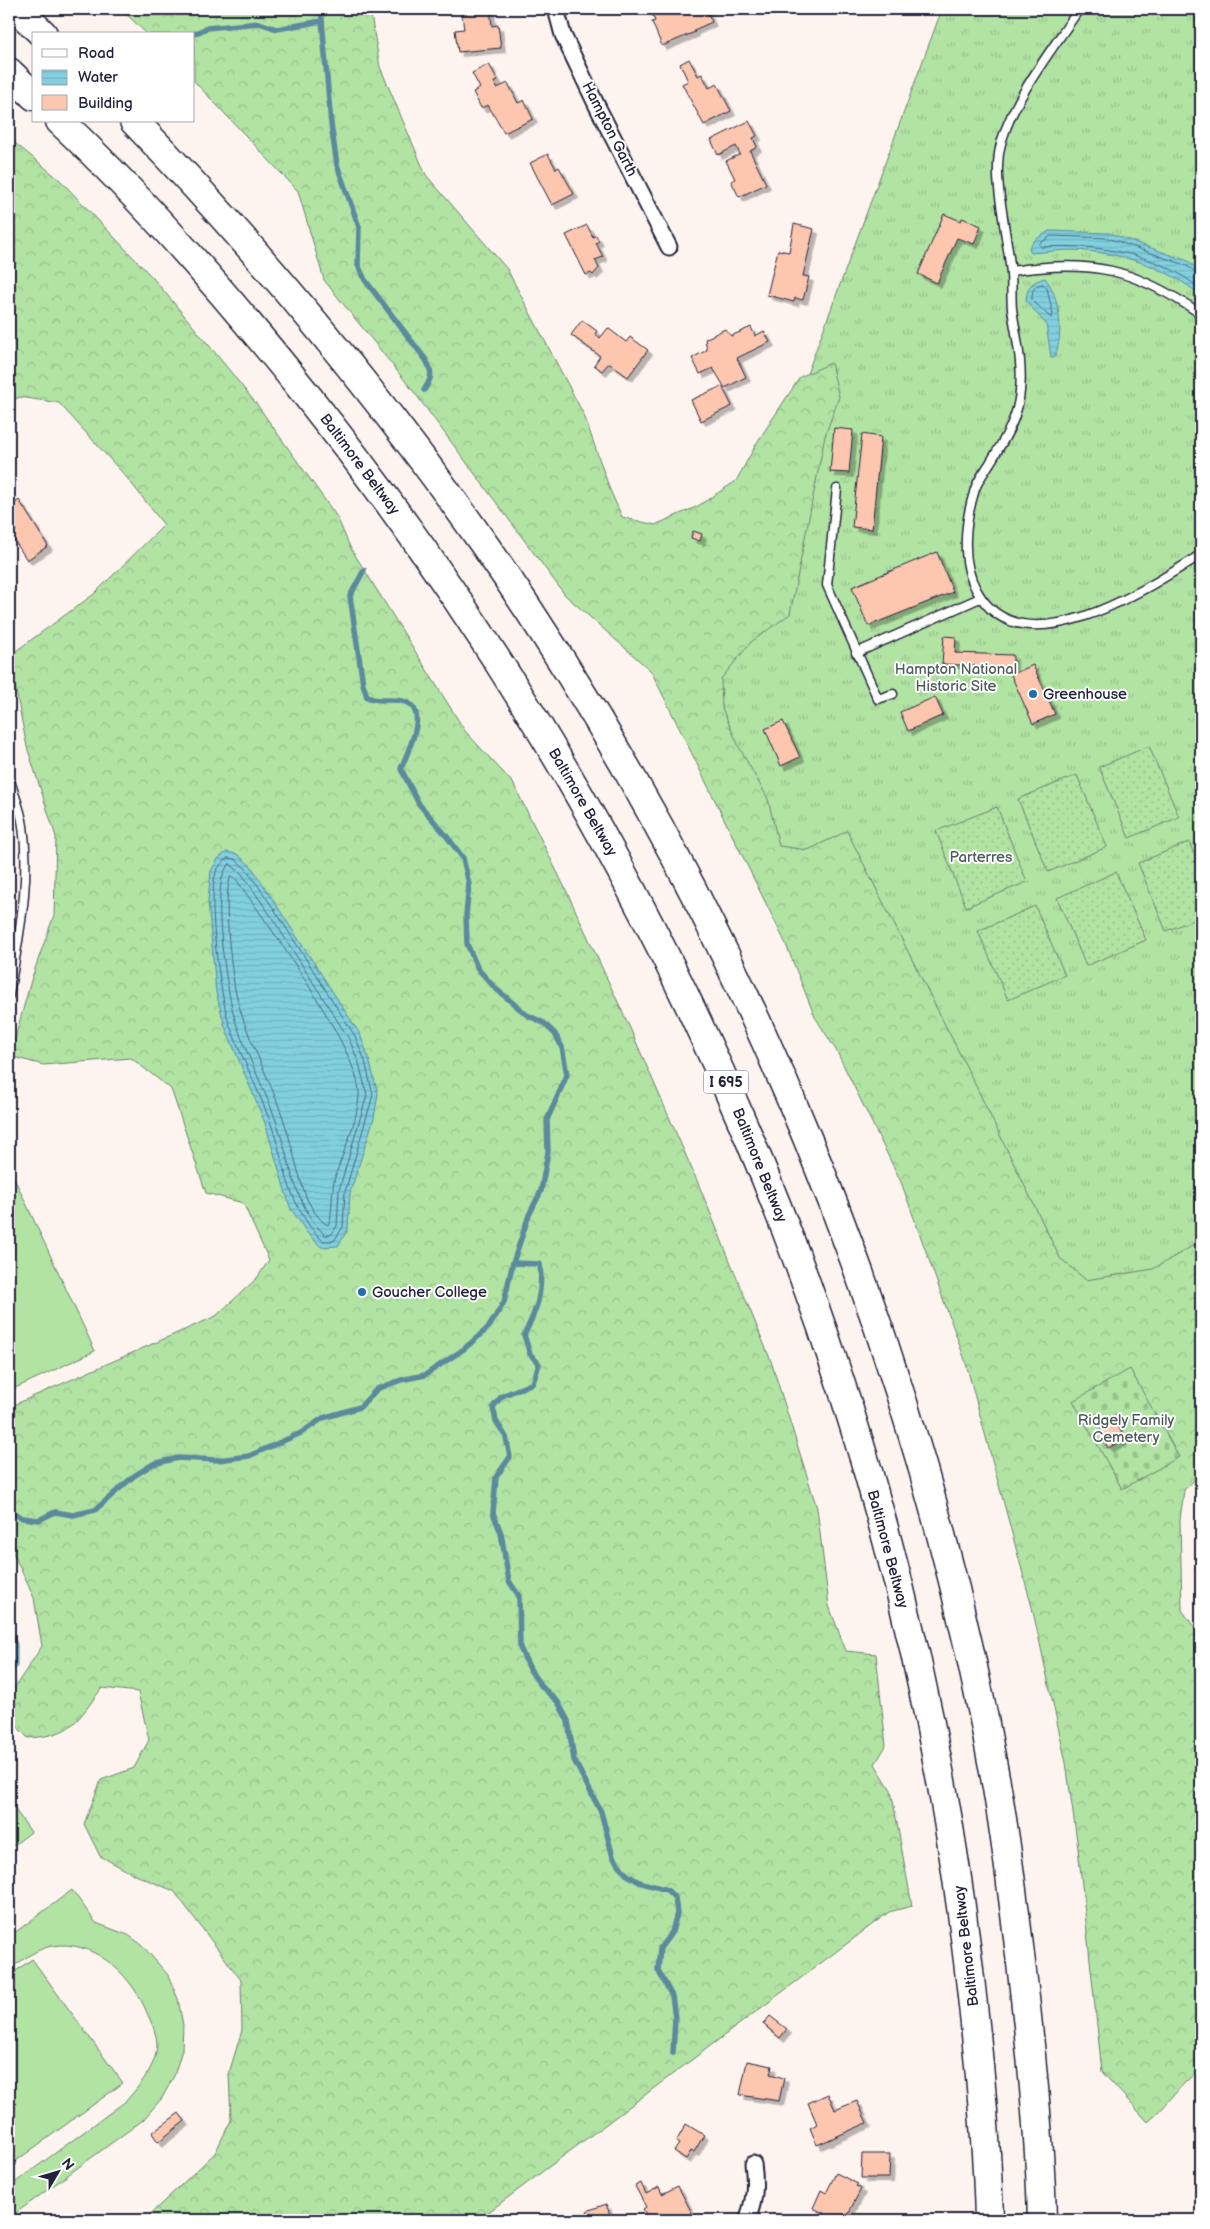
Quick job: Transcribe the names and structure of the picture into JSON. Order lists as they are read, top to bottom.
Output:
{
  "streets": {
    "highway": ["Baltimore Beltway", "I 695"],
    "street": ["Hampton Garth"]
  },
  "parks": ["Hampton National Historic Site", "Parterres", "Ridgely Family Cemetery"],
  "places": ["Greenhouse", "Goucher College"],
  "legend": ["Road", "Water", "Building"],
  "north": "top right"
}
